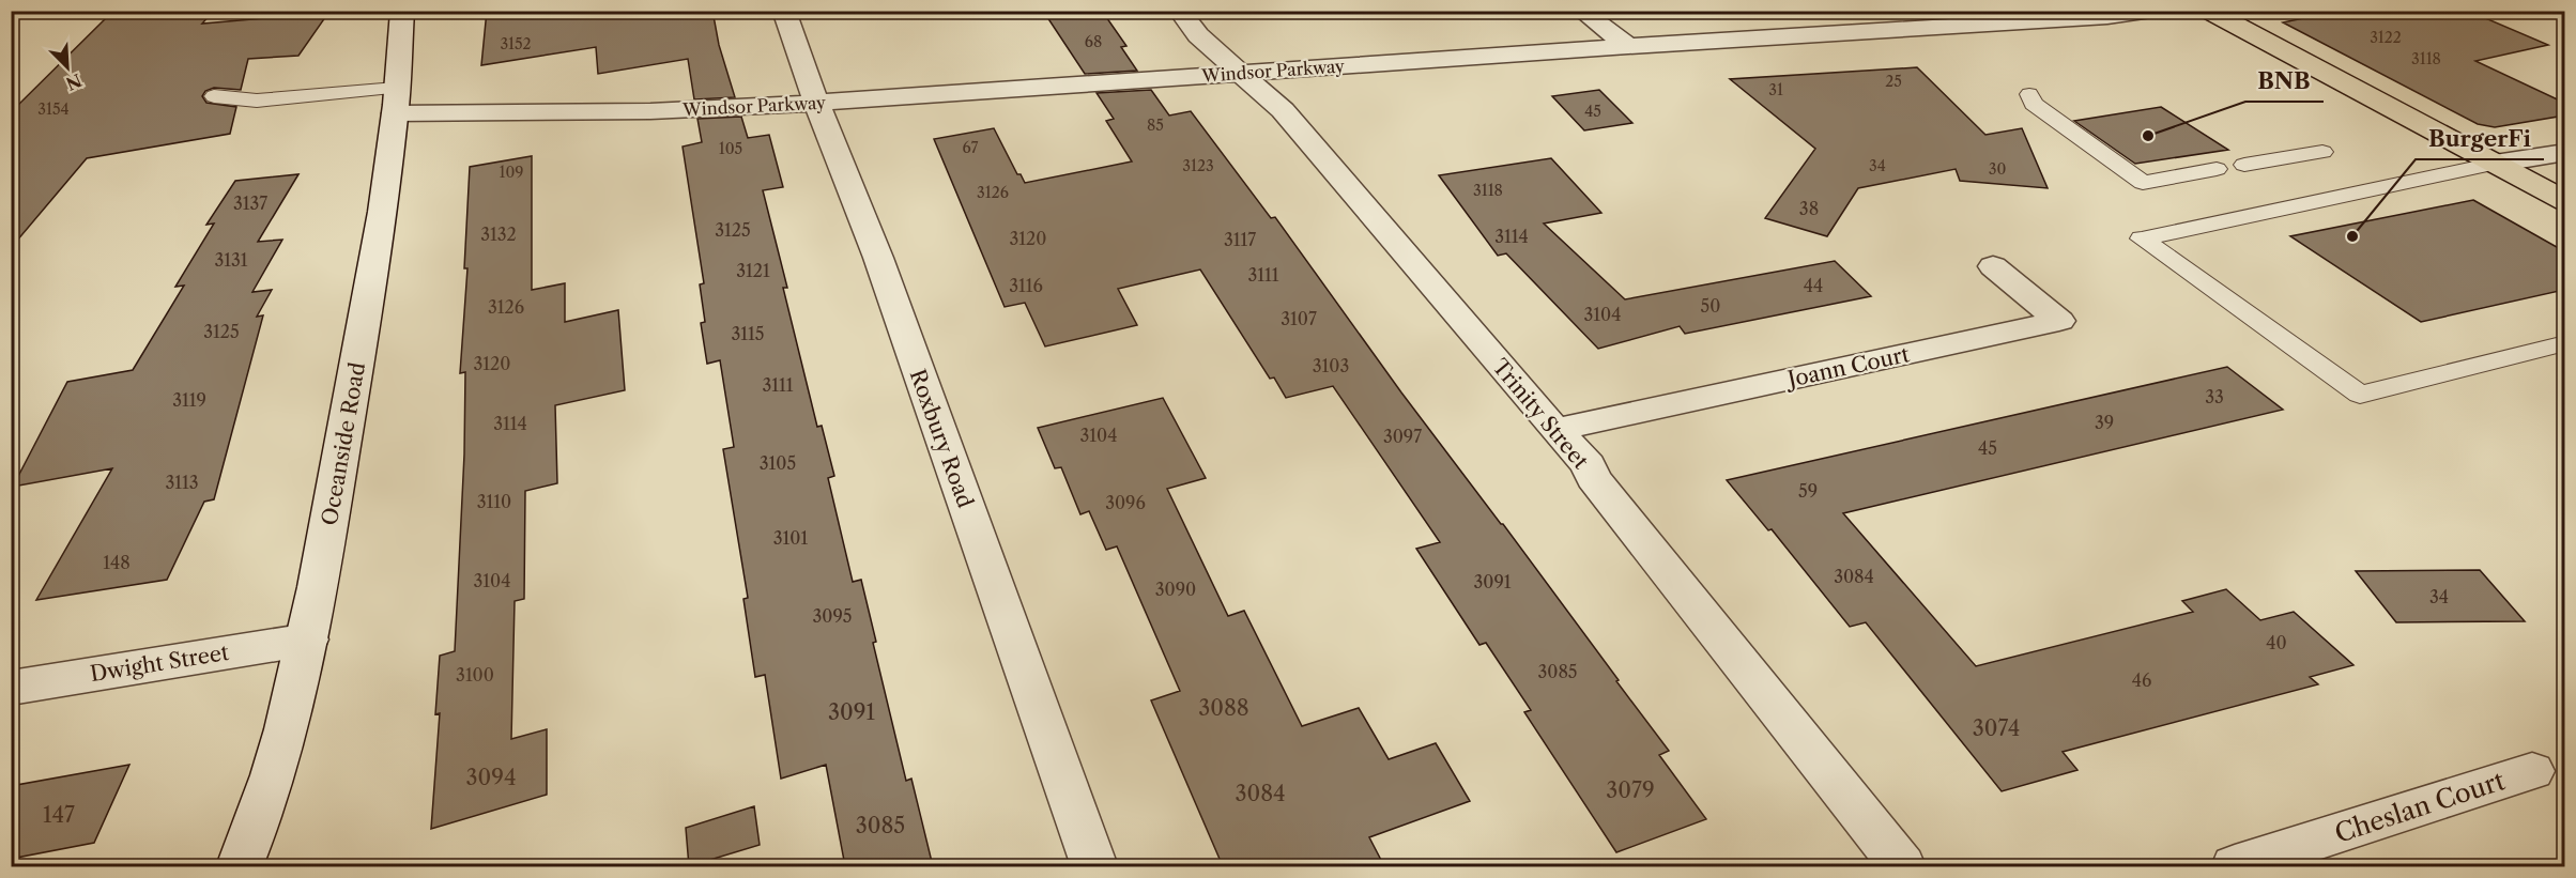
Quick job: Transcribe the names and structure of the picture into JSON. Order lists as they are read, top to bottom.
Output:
{
  "streets": {
    "street": [
      "Windsor Parkway",
      "Joann Court",
      "Trinity Street",
      "Roxbury Road",
      "Oceanside Road",
      "Dwight Street",
      "Cheslan Court"
    ]
  },
  "crossings": [
    ["Windsor Parkway", "Trinity Street"],
    ["Windsor Parkway", "Roxbury Road"],
    ["Windsor Parkway", "Oceanside Road"],
    ["Joann Court", "Trinity Street"],
    ["Oceanside Road", "Dwight Street"]
  ],
  "places": ["BNB", "BurgerFi"],
  "house_numbers": [
    "3122",
    "68",
    "3152",
    "3118",
    "25",
    "31",
    "3154",
    "45",
    "85",
    "67",
    "105",
    "3123",
    "34",
    "30",
    "109",
    "3118",
    "3126",
    "3137",
    "38",
    "3125",
    "3132",
    "3114",
    "3120",
    "3117",
    "3131",
    "3121",
    "3111",
    "3116",
    "44",
    "50",
    "3126",
    "3104",
    "3107",
    "3125",
    "3115",
    "3120",
    "3103",
    "3111",
    "33",
    "3119",
    "39",
    "3114",
    "3104",
    "3097",
    "45",
    "3105",
    "3113",
    "59",
    "3110",
    "3096",
    "3101",
    "148",
    "3084",
    "3104",
    "3091",
    "3090",
    "34",
    "3095",
    "40",
    "3085",
    "3100",
    "46",
    "3088",
    "3091",
    "3074",
    "3094",
    "3079",
    "3084",
    "147",
    "3085"
  ],
  "north": "bottom right"
}
